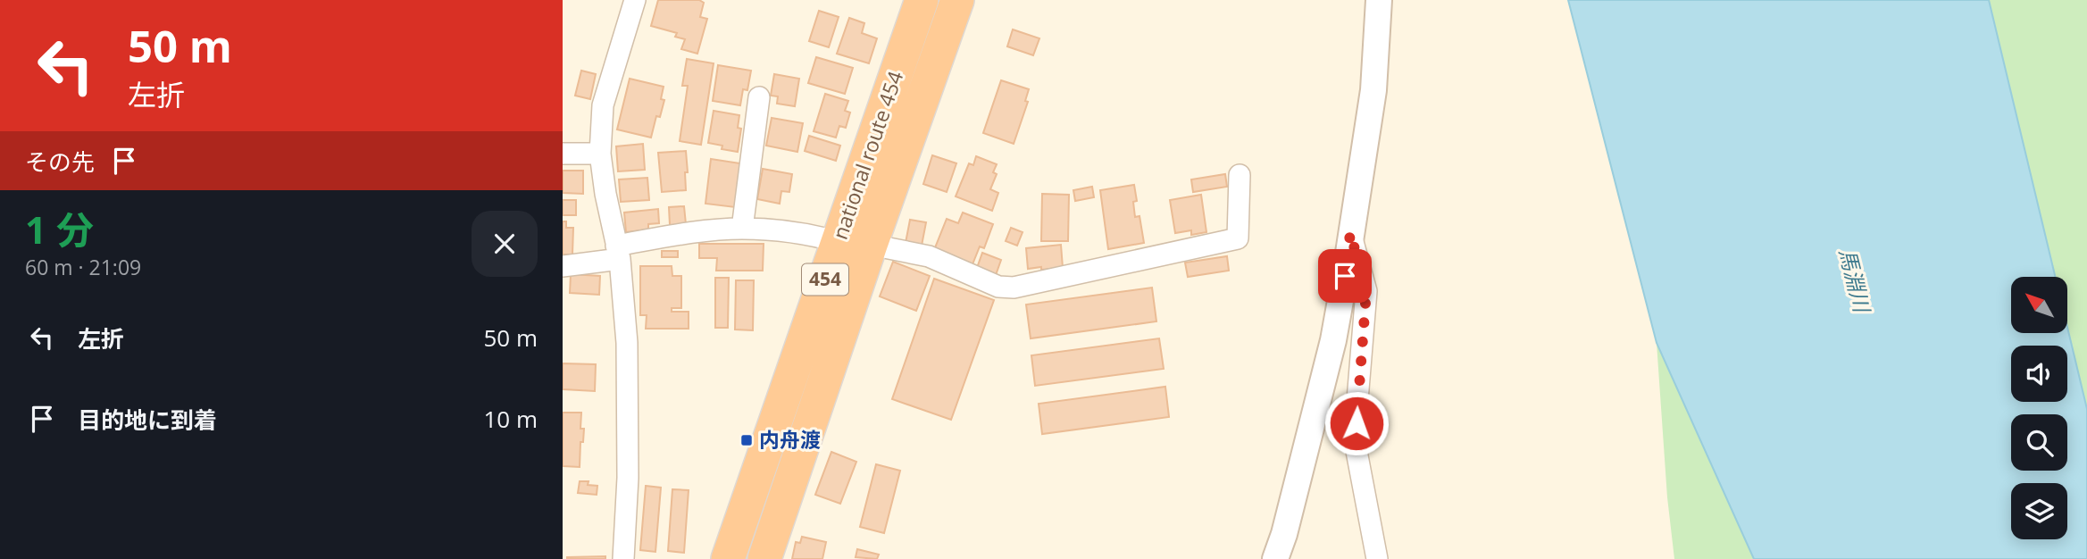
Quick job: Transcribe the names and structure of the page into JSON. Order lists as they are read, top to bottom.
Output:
{
  "streets": {
    "highway": ["national route 454", "454"]
  },
  "water": ["馬淵川"],
  "places": {
    "transit": ["内舟渡"]
  },
  "north": "top left",
  "page": {
    "turn": ["50 m", "左折"],
    "then": "その先",
    "heading": ["1 分", "60 m · 21:09"],
    "list": [
      {
        "name": "左折",
        "value": "50 m"
      },
      {
        "name": "目的地に到着",
        "value": "10 m"
      }
    ]
  }
}
